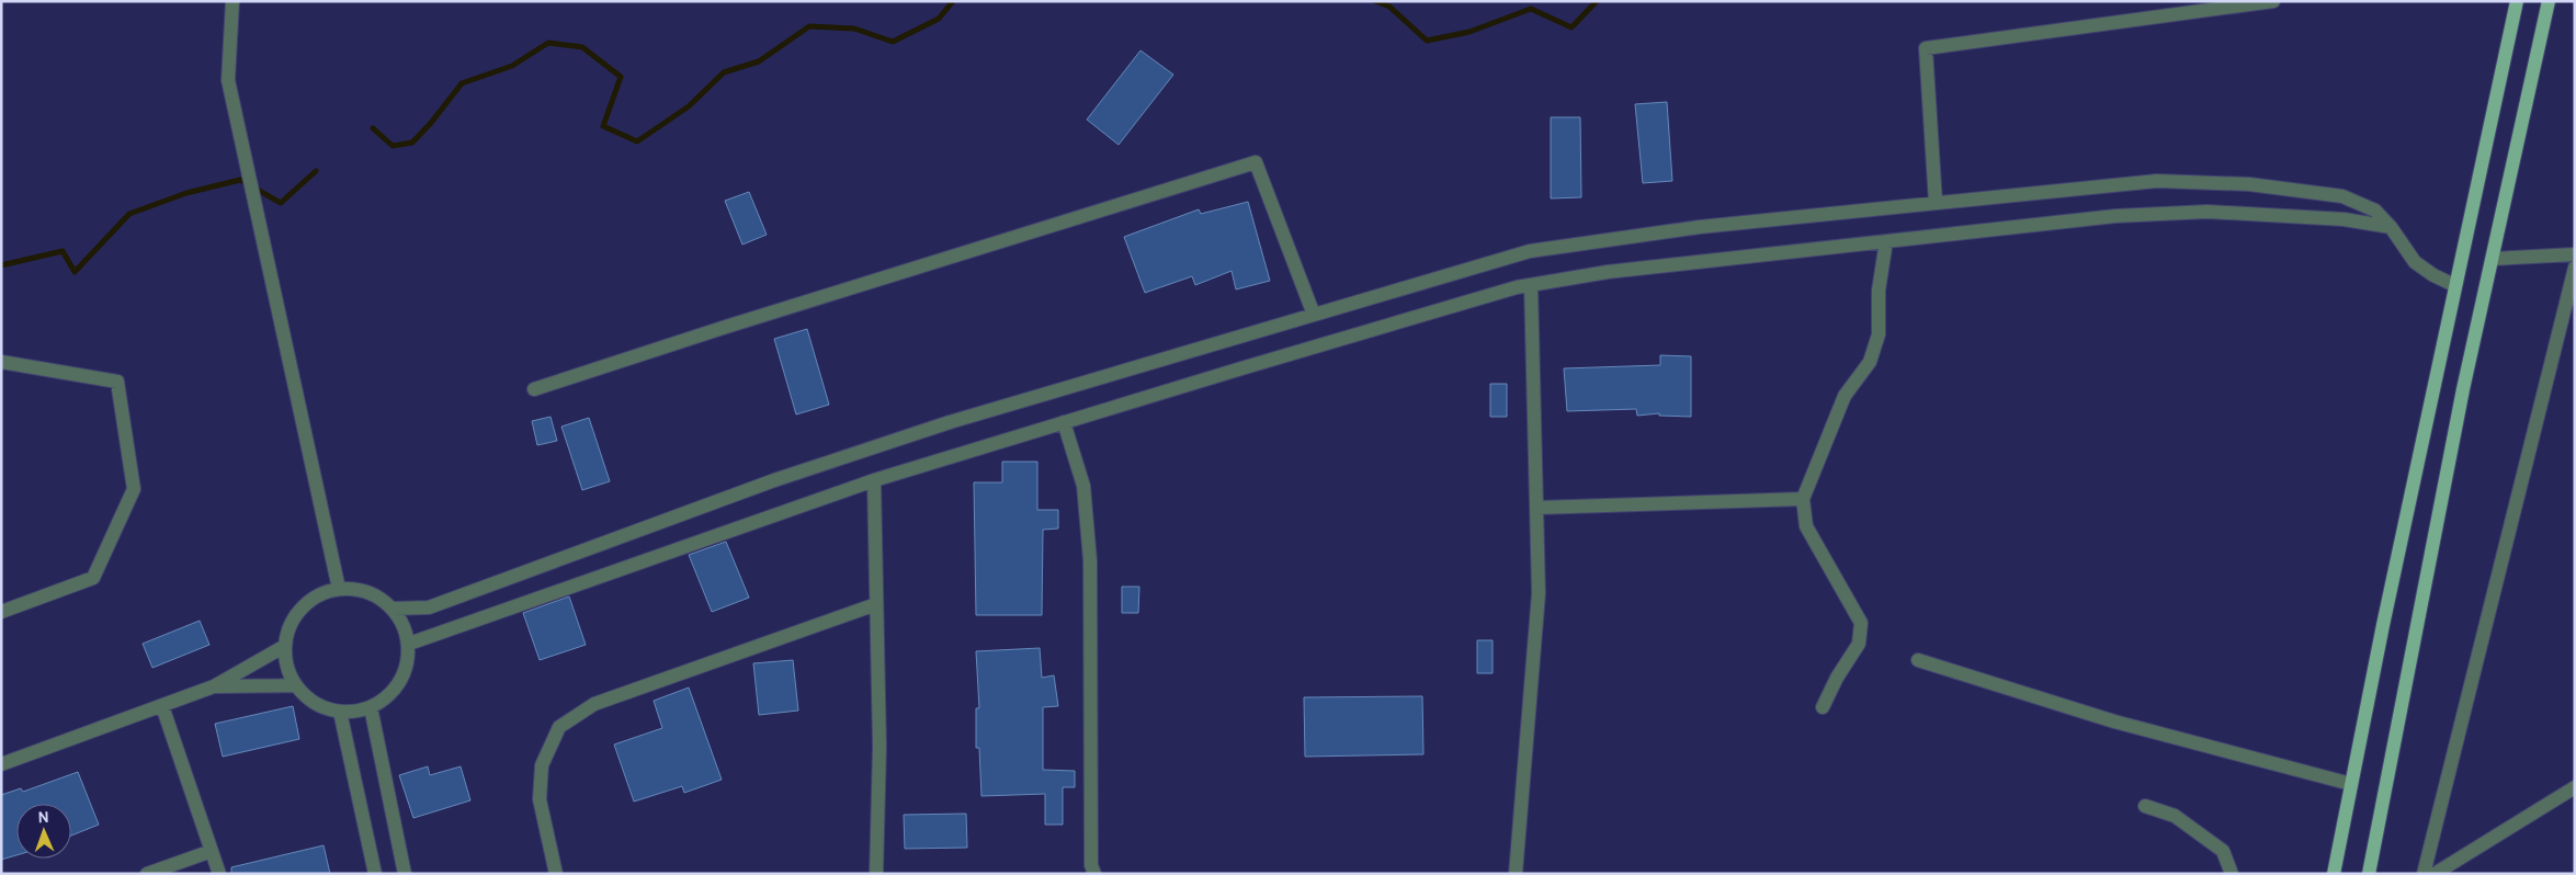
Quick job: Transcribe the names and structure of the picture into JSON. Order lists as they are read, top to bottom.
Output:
{
  "north": "top"
}
